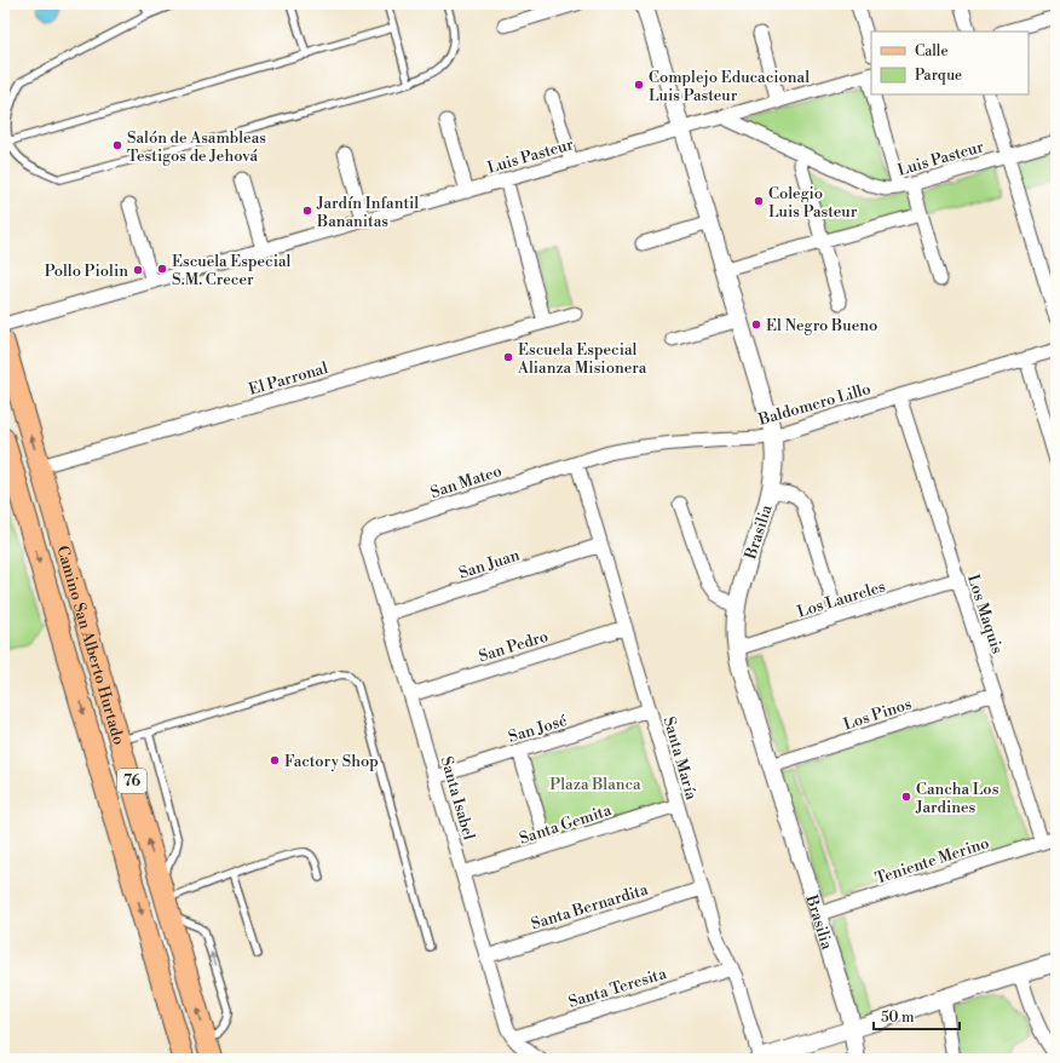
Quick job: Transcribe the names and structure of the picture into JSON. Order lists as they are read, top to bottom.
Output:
{
  "streets": {
    "main road": ["Camino San Alberto Hurtado", "76"],
    "street": [
      "Luis Pasteur",
      "El Parronal",
      "Baldomero Lillo",
      "San Mateo",
      "Brasilia",
      "San Juan",
      "Los Laureles",
      "Los Maquis",
      "San Pedro",
      "Los Pinos",
      "San José",
      "Santa María",
      "Santa Isabel",
      "Santa Gemita",
      "Teniente Merino",
      "Santa Bernardita",
      "Santa Teresita"
    ]
  },
  "crossings": [
    ["Luis Pasteur", "Brasilia"],
    ["El Parronal", "Camino San Alberto Hurtado"],
    ["Baldomero Lillo", "San Mateo"],
    ["Baldomero Lillo", "Brasilia"],
    ["Baldomero Lillo", "Los Maquis"],
    ["Baldomero Lillo", "Santa María"],
    ["San Mateo", "Santa María"],
    ["San Mateo", "Santa Isabel"],
    ["Brasilia", "Los Laureles"],
    ["Brasilia", "Los Pinos"],
    ["Brasilia", "Teniente Merino"],
    ["San Juan", "Santa María"],
    ["San Juan", "Santa Isabel"],
    ["Los Laureles", "Los Maquis"],
    ["Los Maquis", "Los Pinos"],
    ["Los Maquis", "Teniente Merino"],
    ["San Pedro", "Santa María"],
    ["San Pedro", "Santa Isabel"],
    ["San José", "Santa María"],
    ["San José", "Santa Isabel"],
    ["Santa María", "Santa Gemita"],
    ["Santa María", "Santa Bernardita"],
    ["Santa María", "Santa Teresita"],
    ["Santa Isabel", "Santa Gemita"],
    ["Santa Isabel", "Santa Bernardita"],
    ["Santa Isabel", "Santa Teresita"]
  ],
  "parks": ["Plaza Blanca"],
  "places": [
    "Complejo Educacional Luis Pasteur",
    "Salón de Asambleas Testigos de Jehová",
    "Colegio Luis Pasteur",
    "Jardín Infantil Bananitas",
    "Escuela Especial S.M. Crecer",
    "Pollo Piolin",
    "El Negro Bueno",
    "Escuela Especial Alianza Misionera",
    "Factory Shop",
    "Cancha Los Jardines"
  ],
  "legend": ["Calle", "Parque"],
  "scale_bar": "50 m"
}
